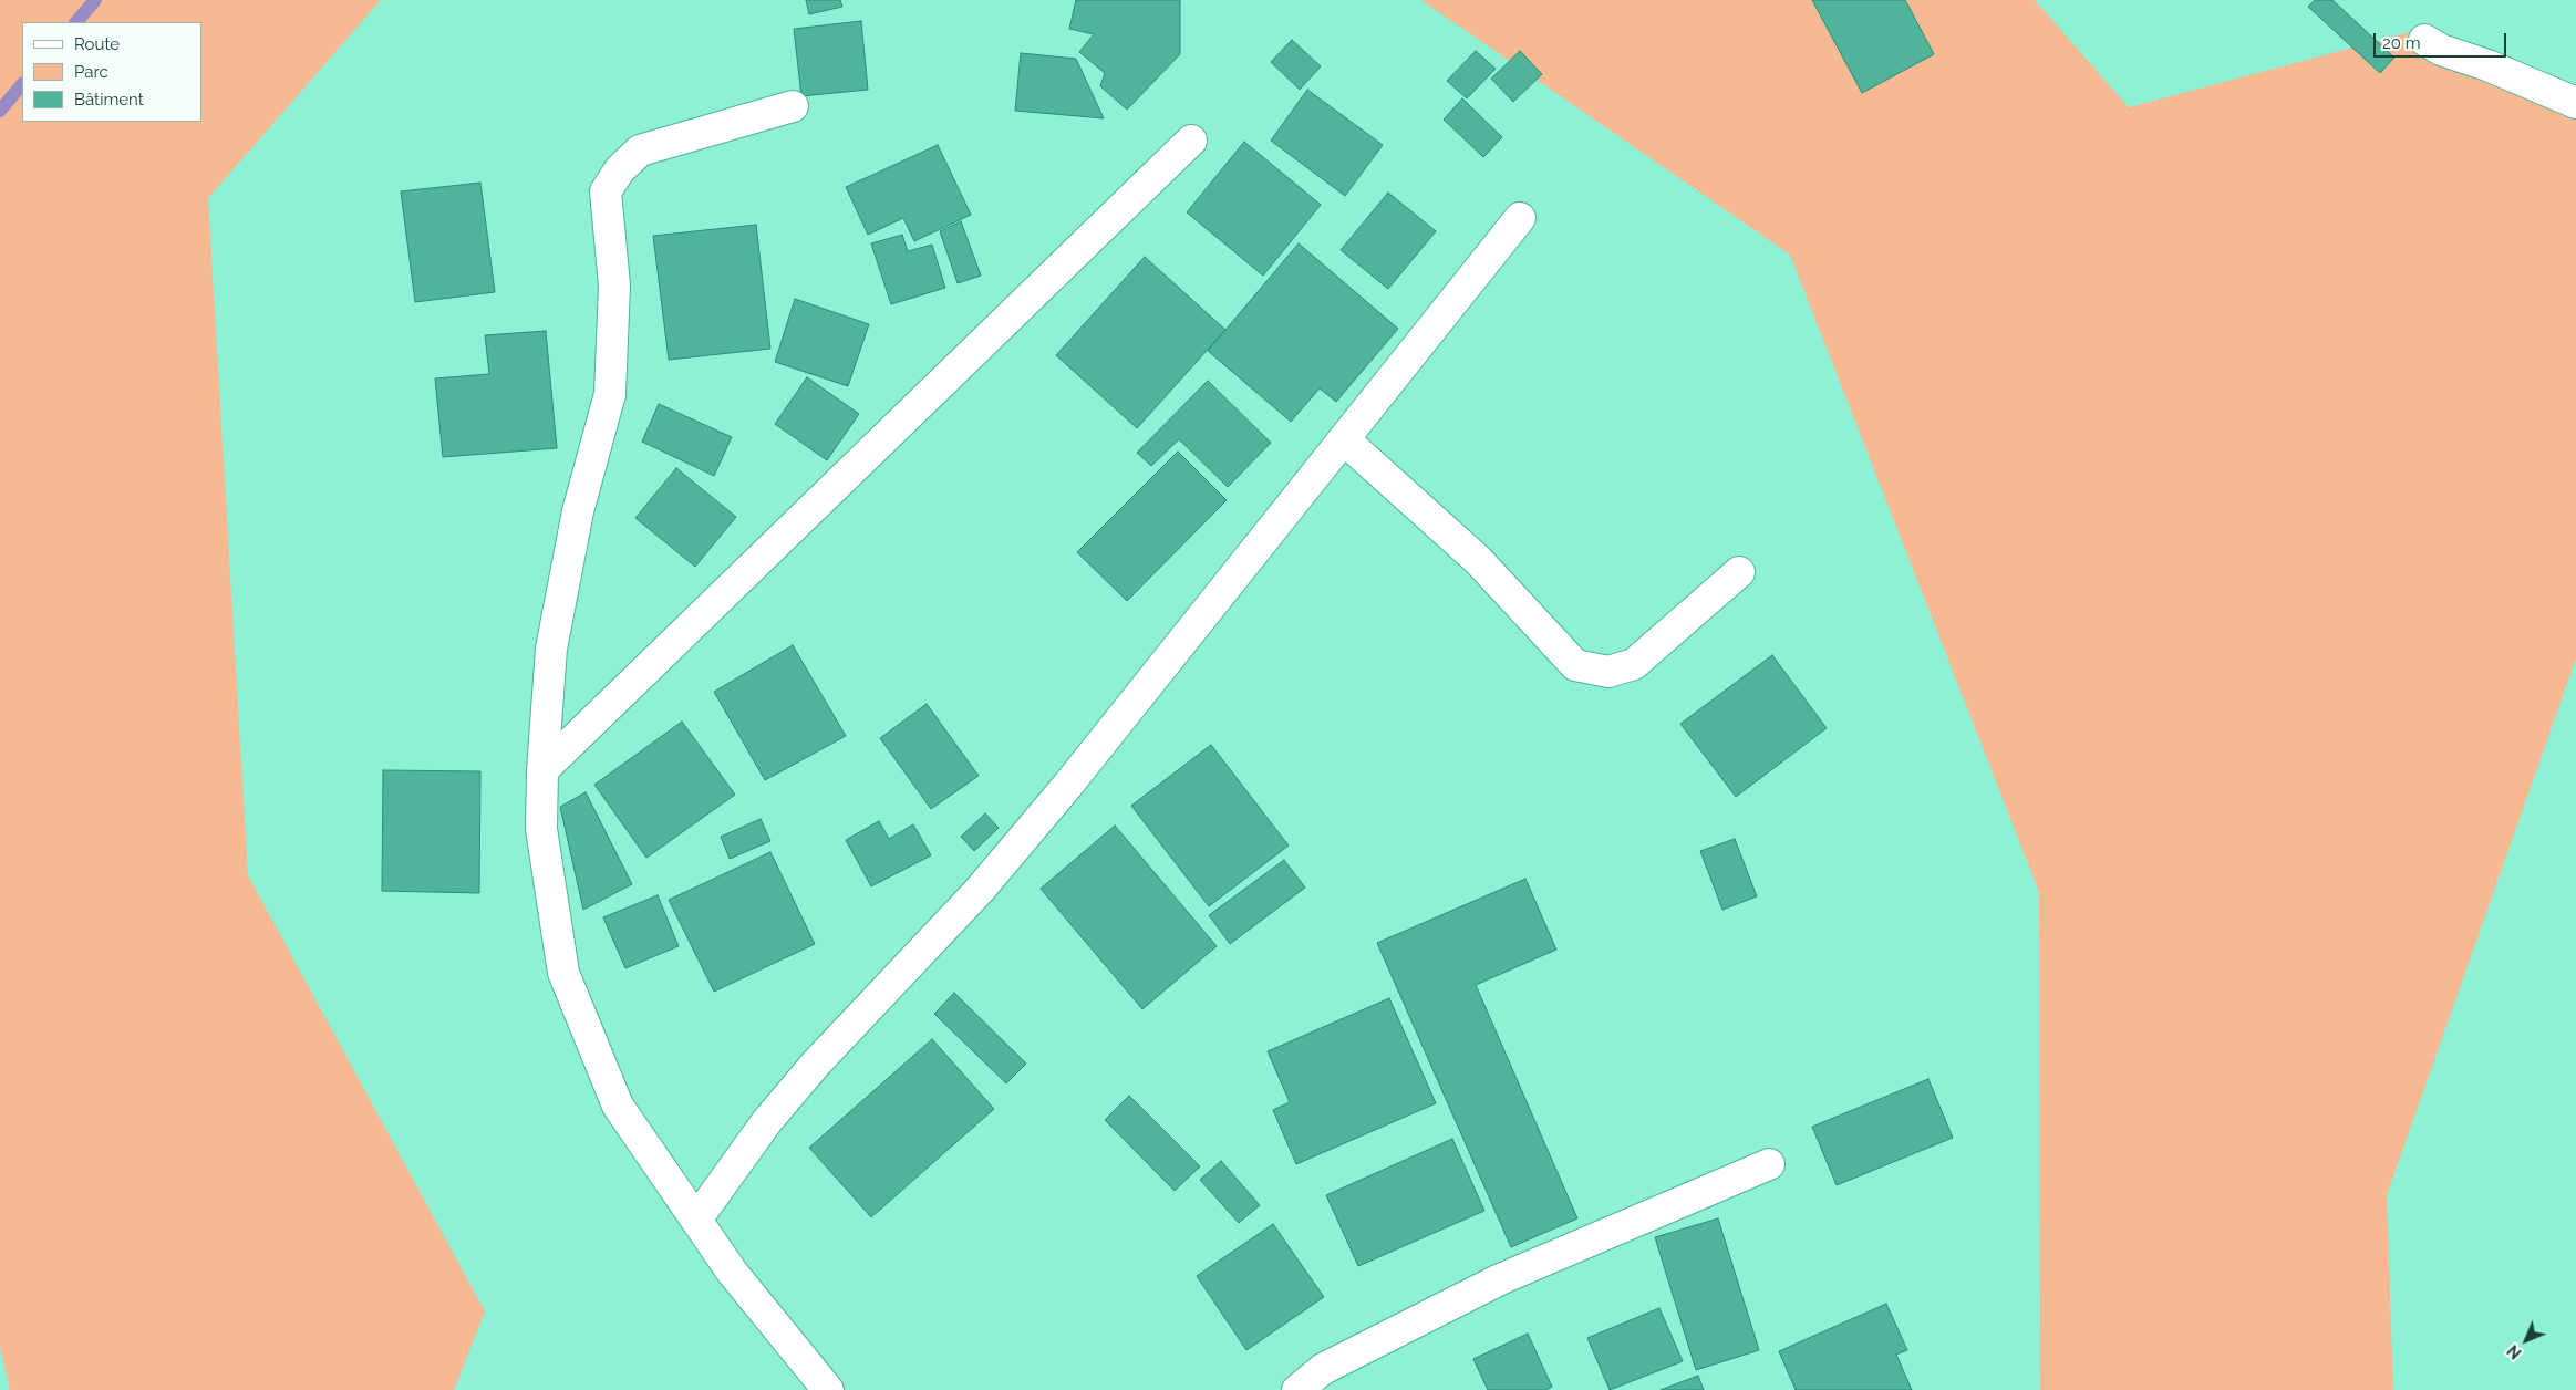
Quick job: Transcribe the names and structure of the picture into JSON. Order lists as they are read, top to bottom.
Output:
{
  "legend": ["Route", "Parc", "Bâtiment"],
  "scale_bar": "20 m",
  "north": "bottom left"
}
